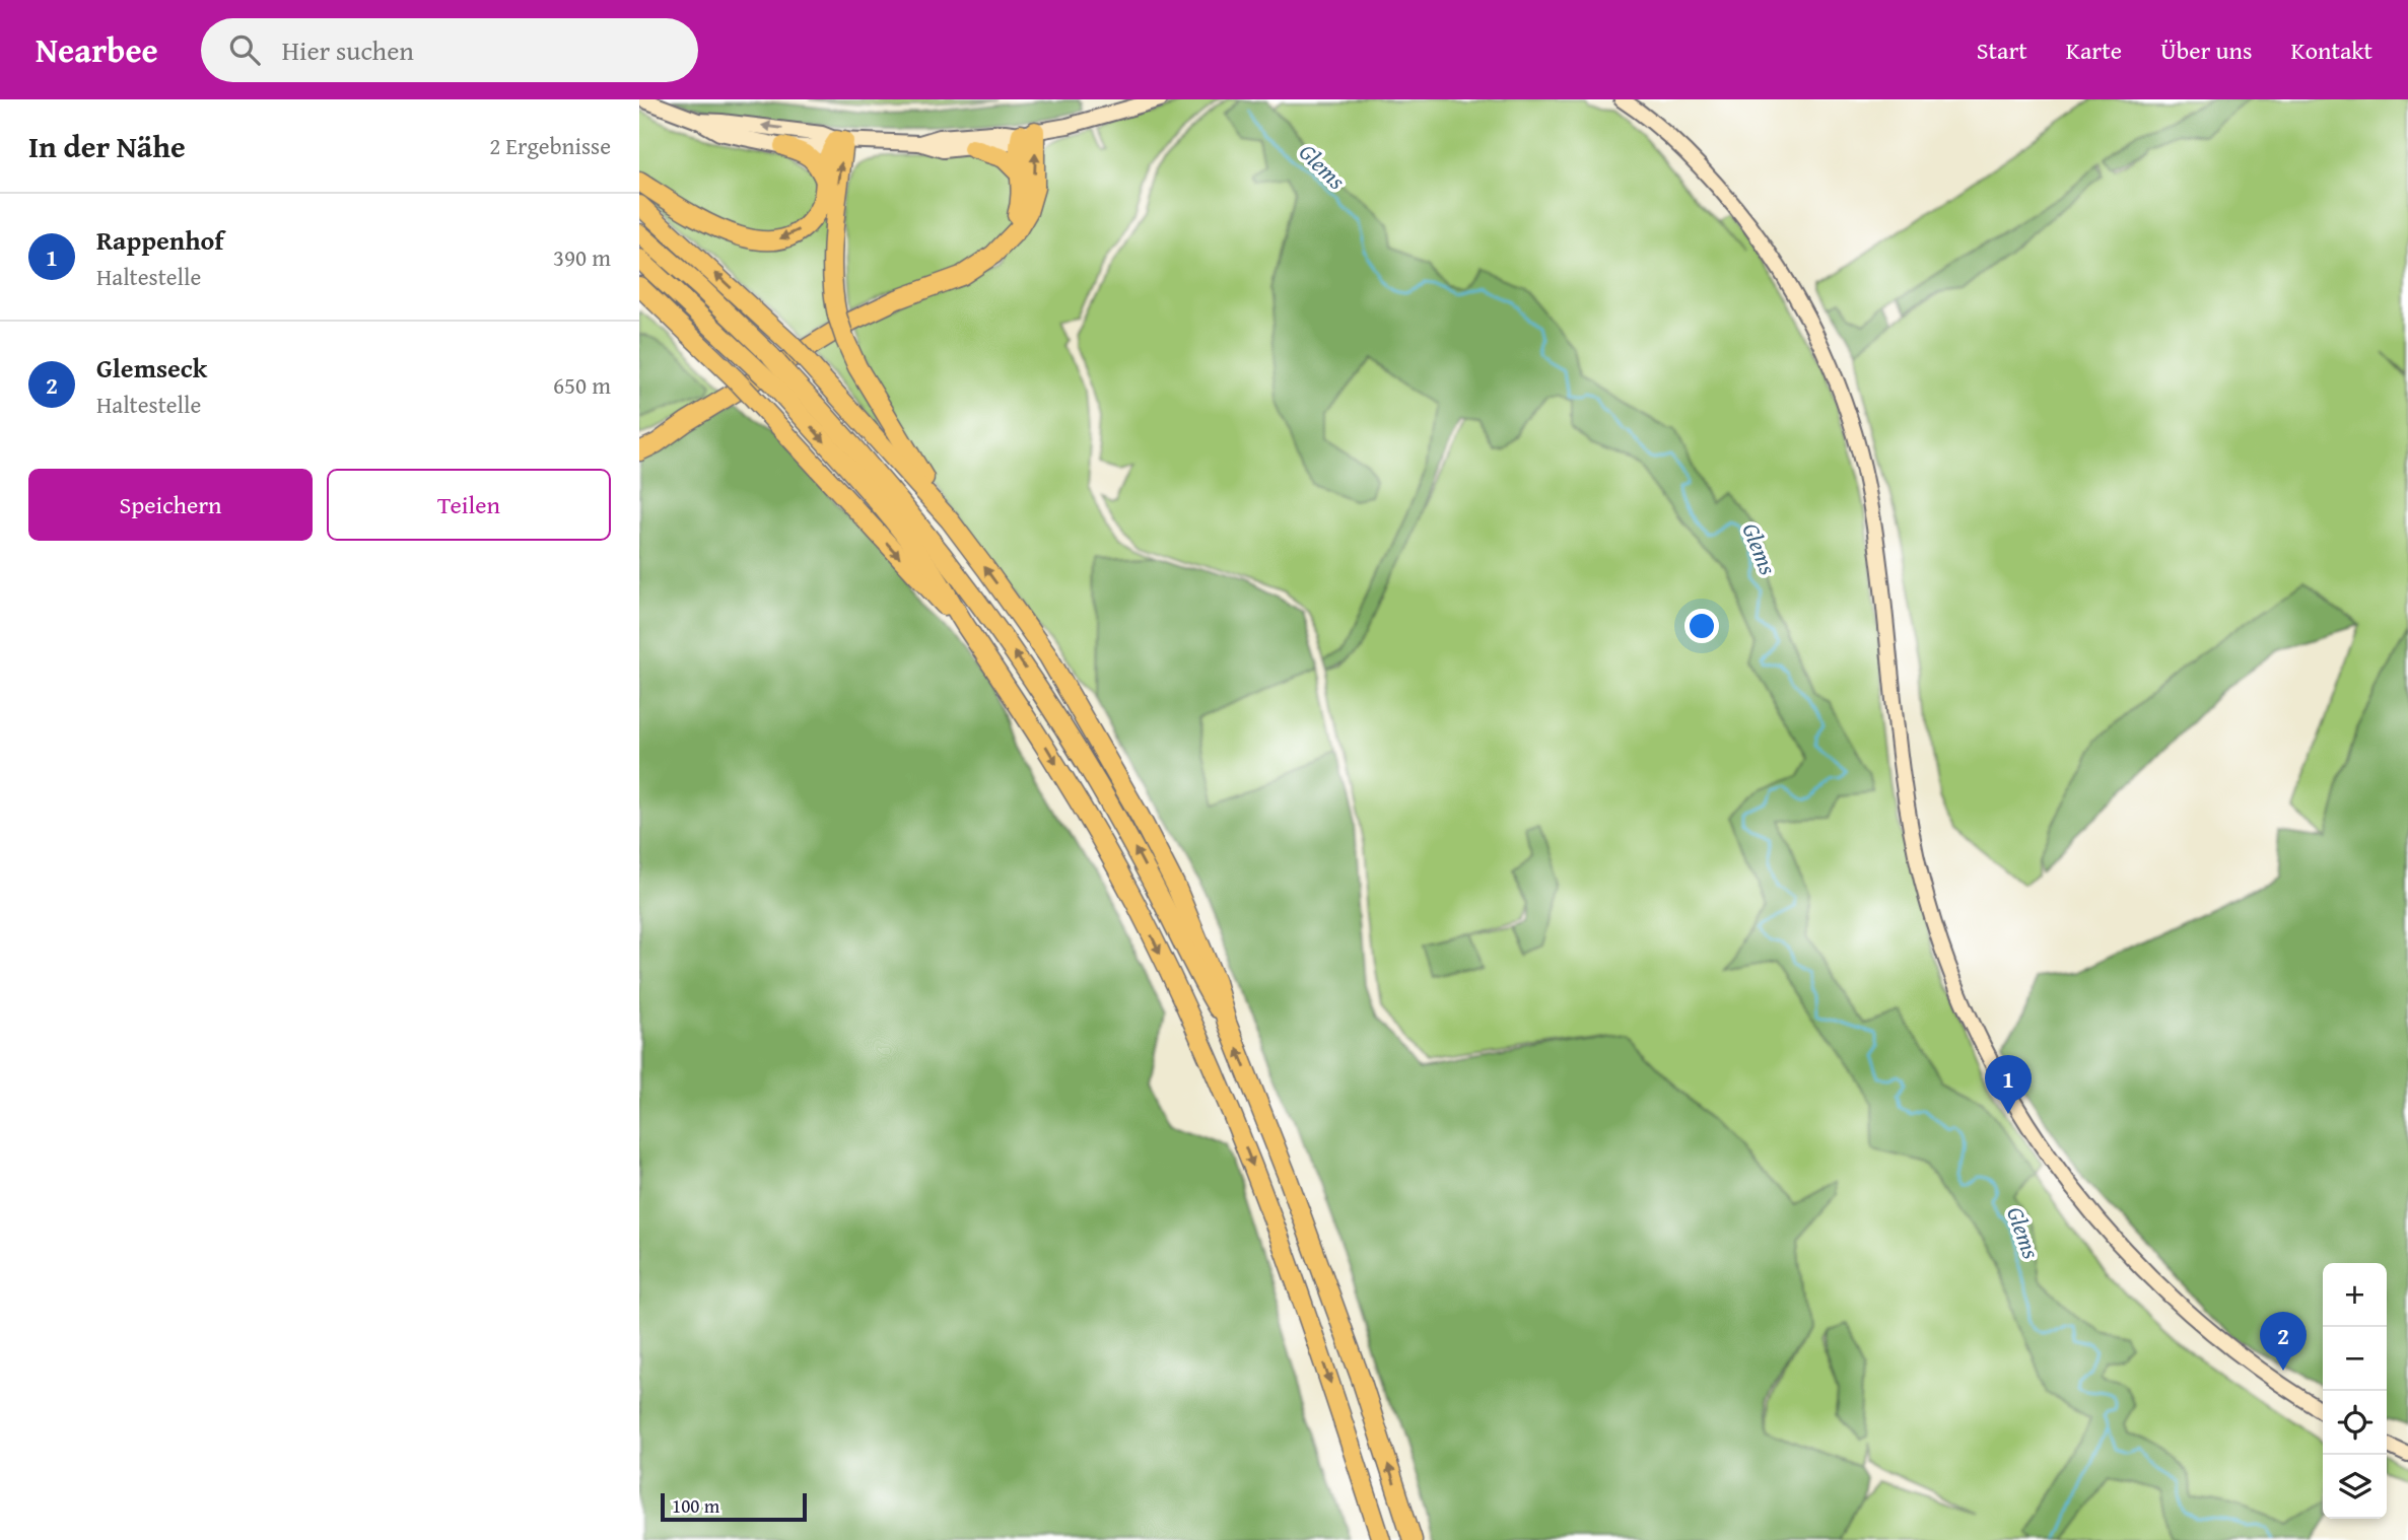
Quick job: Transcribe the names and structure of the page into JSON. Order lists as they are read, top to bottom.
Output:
{
  "water": ["Glems"],
  "scale_bar": "100 m",
  "page": {
    "header": "Nearbee",
    "search": "Hier suchen",
    "nav": [
      "Start",
      "Karte",
      "Über uns",
      "Kontakt"
    ],
    "heading": ["In der Nähe", "2 Ergebnisse"],
    "list": [
      {
        "mark": "1",
        "name": "Rappenhof",
        "note": "Haltestelle",
        "value": "390 m"
      },
      {
        "mark": "2",
        "name": "Glemseck",
        "note": "Haltestelle",
        "value": "650 m"
      }
    ],
    "buttons": ["Speichern", "Teilen"],
    "pins": ["1", "2"],
    "map_buttons": ["+", "−"],
    "scale": "100 m"
  }
}
